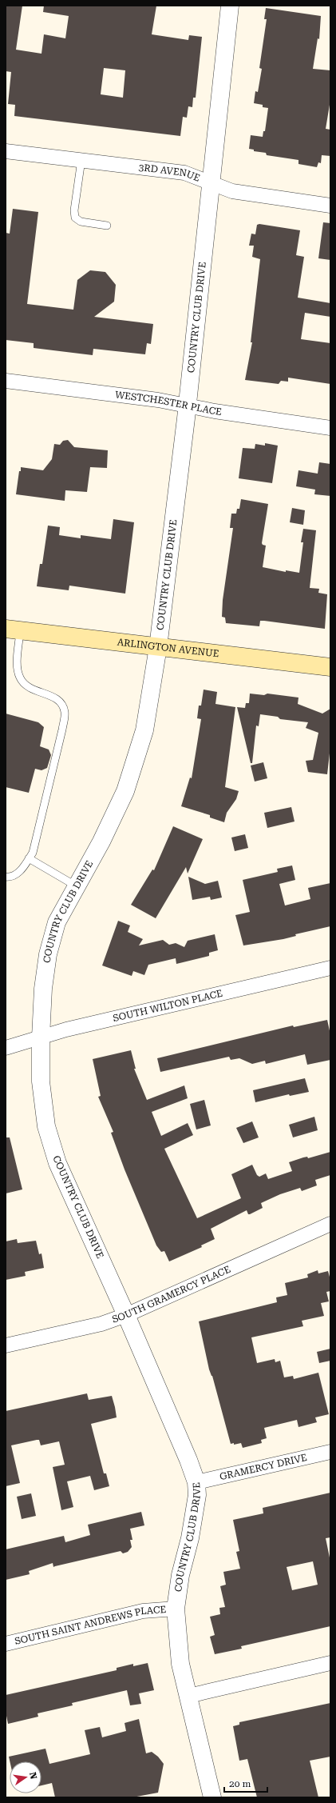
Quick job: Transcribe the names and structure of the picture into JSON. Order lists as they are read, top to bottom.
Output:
{
  "streets": {
    "main road": ["ARLINGTON AVENUE"],
    "street": [
      "3RD AVENUE",
      "COUNTRY CLUB DRIVE",
      "WESTCHESTER PLACE",
      "SOUTH WILTON PLACE",
      "SOUTH GRAMERCY PLACE",
      "GRAMERCY DRIVE",
      "SOUTH SAINT ANDREWS PLACE"
    ]
  },
  "crossings": [
    ["3RD AVENUE", "COUNTRY CLUB DRIVE"],
    ["COUNTRY CLUB DRIVE", "WESTCHESTER PLACE"],
    ["COUNTRY CLUB DRIVE", "ARLINGTON AVENUE"],
    ["COUNTRY CLUB DRIVE", "SOUTH WILTON PLACE"],
    ["COUNTRY CLUB DRIVE", "SOUTH GRAMERCY PLACE"],
    ["COUNTRY CLUB DRIVE", "GRAMERCY DRIVE"],
    ["COUNTRY CLUB DRIVE", "SOUTH SAINT ANDREWS PLACE"]
  ],
  "scale_bar": "20 m",
  "north": "right"
}
